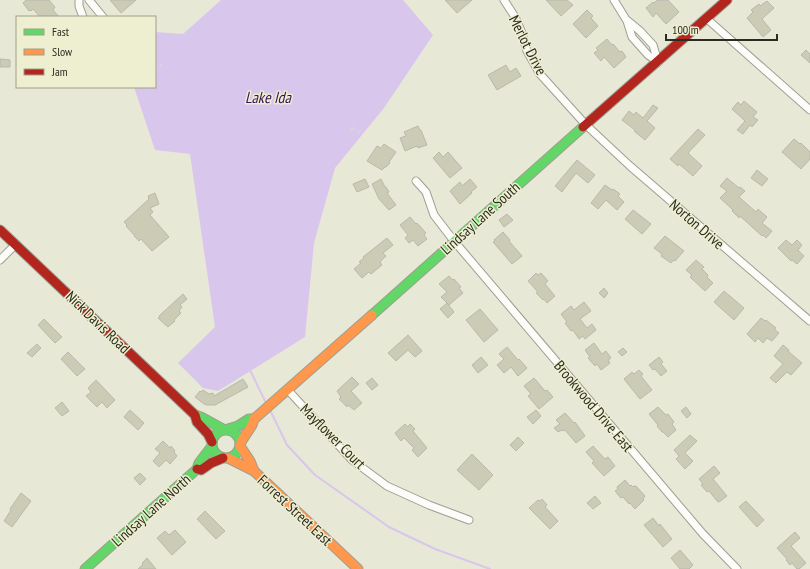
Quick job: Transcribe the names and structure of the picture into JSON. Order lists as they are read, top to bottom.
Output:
{
  "streets": {
    "street": [
      "Merlot Drive",
      "Lindsay Lane South",
      "Norton Drive",
      "Nick Davis Road",
      "Brookwood Drive East",
      "Mayflower Court",
      "Lindsay Lane North",
      "Forrest Street East"
    ]
  },
  "crossings": [
    ["Merlot Drive", "Lindsay Lane South"],
    ["Merlot Drive", "Norton Drive"],
    ["Lindsay Lane South", "Norton Drive"],
    ["Lindsay Lane South", "Nick Davis Road"],
    ["Lindsay Lane South", "Brookwood Drive East"],
    ["Lindsay Lane South", "Mayflower Court"],
    ["Lindsay Lane South", "Lindsay Lane North"],
    ["Lindsay Lane South", "Forrest Street East"],
    ["Nick Davis Road", "Lindsay Lane North"],
    ["Nick Davis Road", "Forrest Street East"],
    ["Lindsay Lane North", "Forrest Street East"]
  ],
  "water": ["Lake Ida"],
  "legend": ["Fast", "Slow", "Jam"],
  "scale_bar": "100 m"
}
